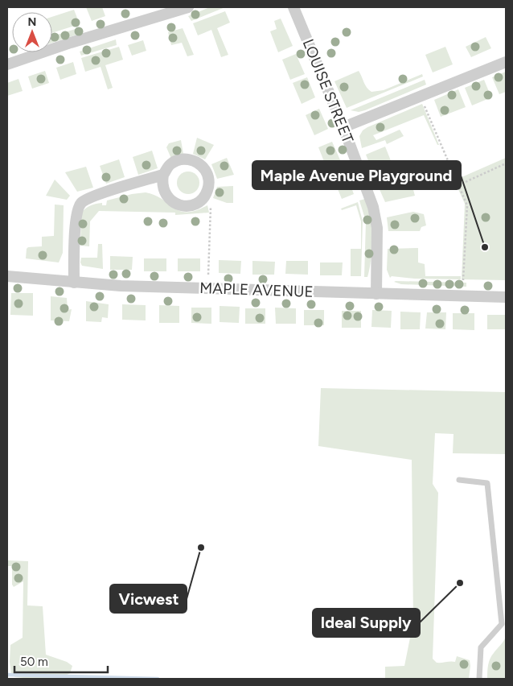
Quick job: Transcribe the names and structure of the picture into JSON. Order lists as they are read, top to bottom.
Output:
{
  "streets": {
    "street": ["LOUISE STREET", "MAPLE AVENUE"]
  },
  "crossings": [
    ["LOUISE STREET", "MAPLE AVENUE"]
  ],
  "places": ["Maple Avenue Playground", "Vicwest", "Ideal Supply"],
  "scale_bar": "50 m",
  "north": "top"
}
